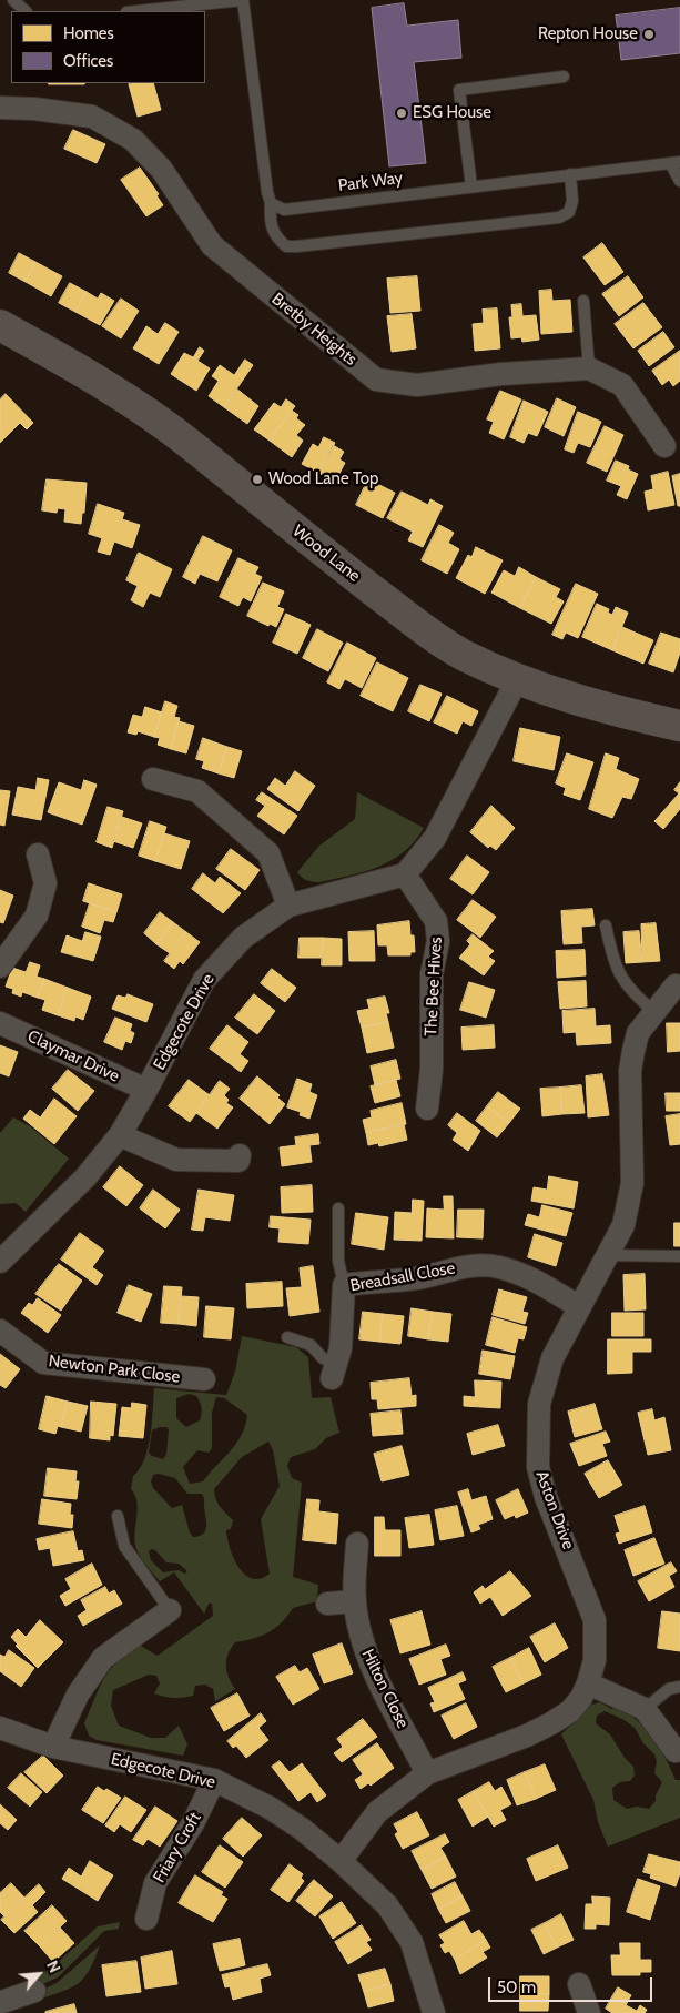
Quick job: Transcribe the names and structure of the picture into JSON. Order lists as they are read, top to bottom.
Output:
{
  "streets": {
    "street": [
      "Bretby Heights",
      "Wood Lane",
      "The Bee Hives",
      "Edgecote Drive",
      "Claymar Drive",
      "Breadsall Close",
      "Newton Park Close",
      "Aston Drive",
      "Hilton Close",
      "Friary Croft"
    ],
    "lane": ["Park Way"]
  },
  "crossings": [
    ["The Bee Hives", "Edgecote Drive"],
    ["Edgecote Drive", "Claymar Drive"],
    ["Edgecote Drive", "Aston Drive"],
    ["Edgecote Drive", "Friary Croft"],
    ["Breadsall Close", "Aston Drive"],
    ["Aston Drive", "Hilton Close"]
  ],
  "places": ["Repton House", "ESG House", "Wood Lane Top"],
  "legend": ["Homes", "Offices"],
  "scale_bar": "50 m",
  "north": "top right"
}
